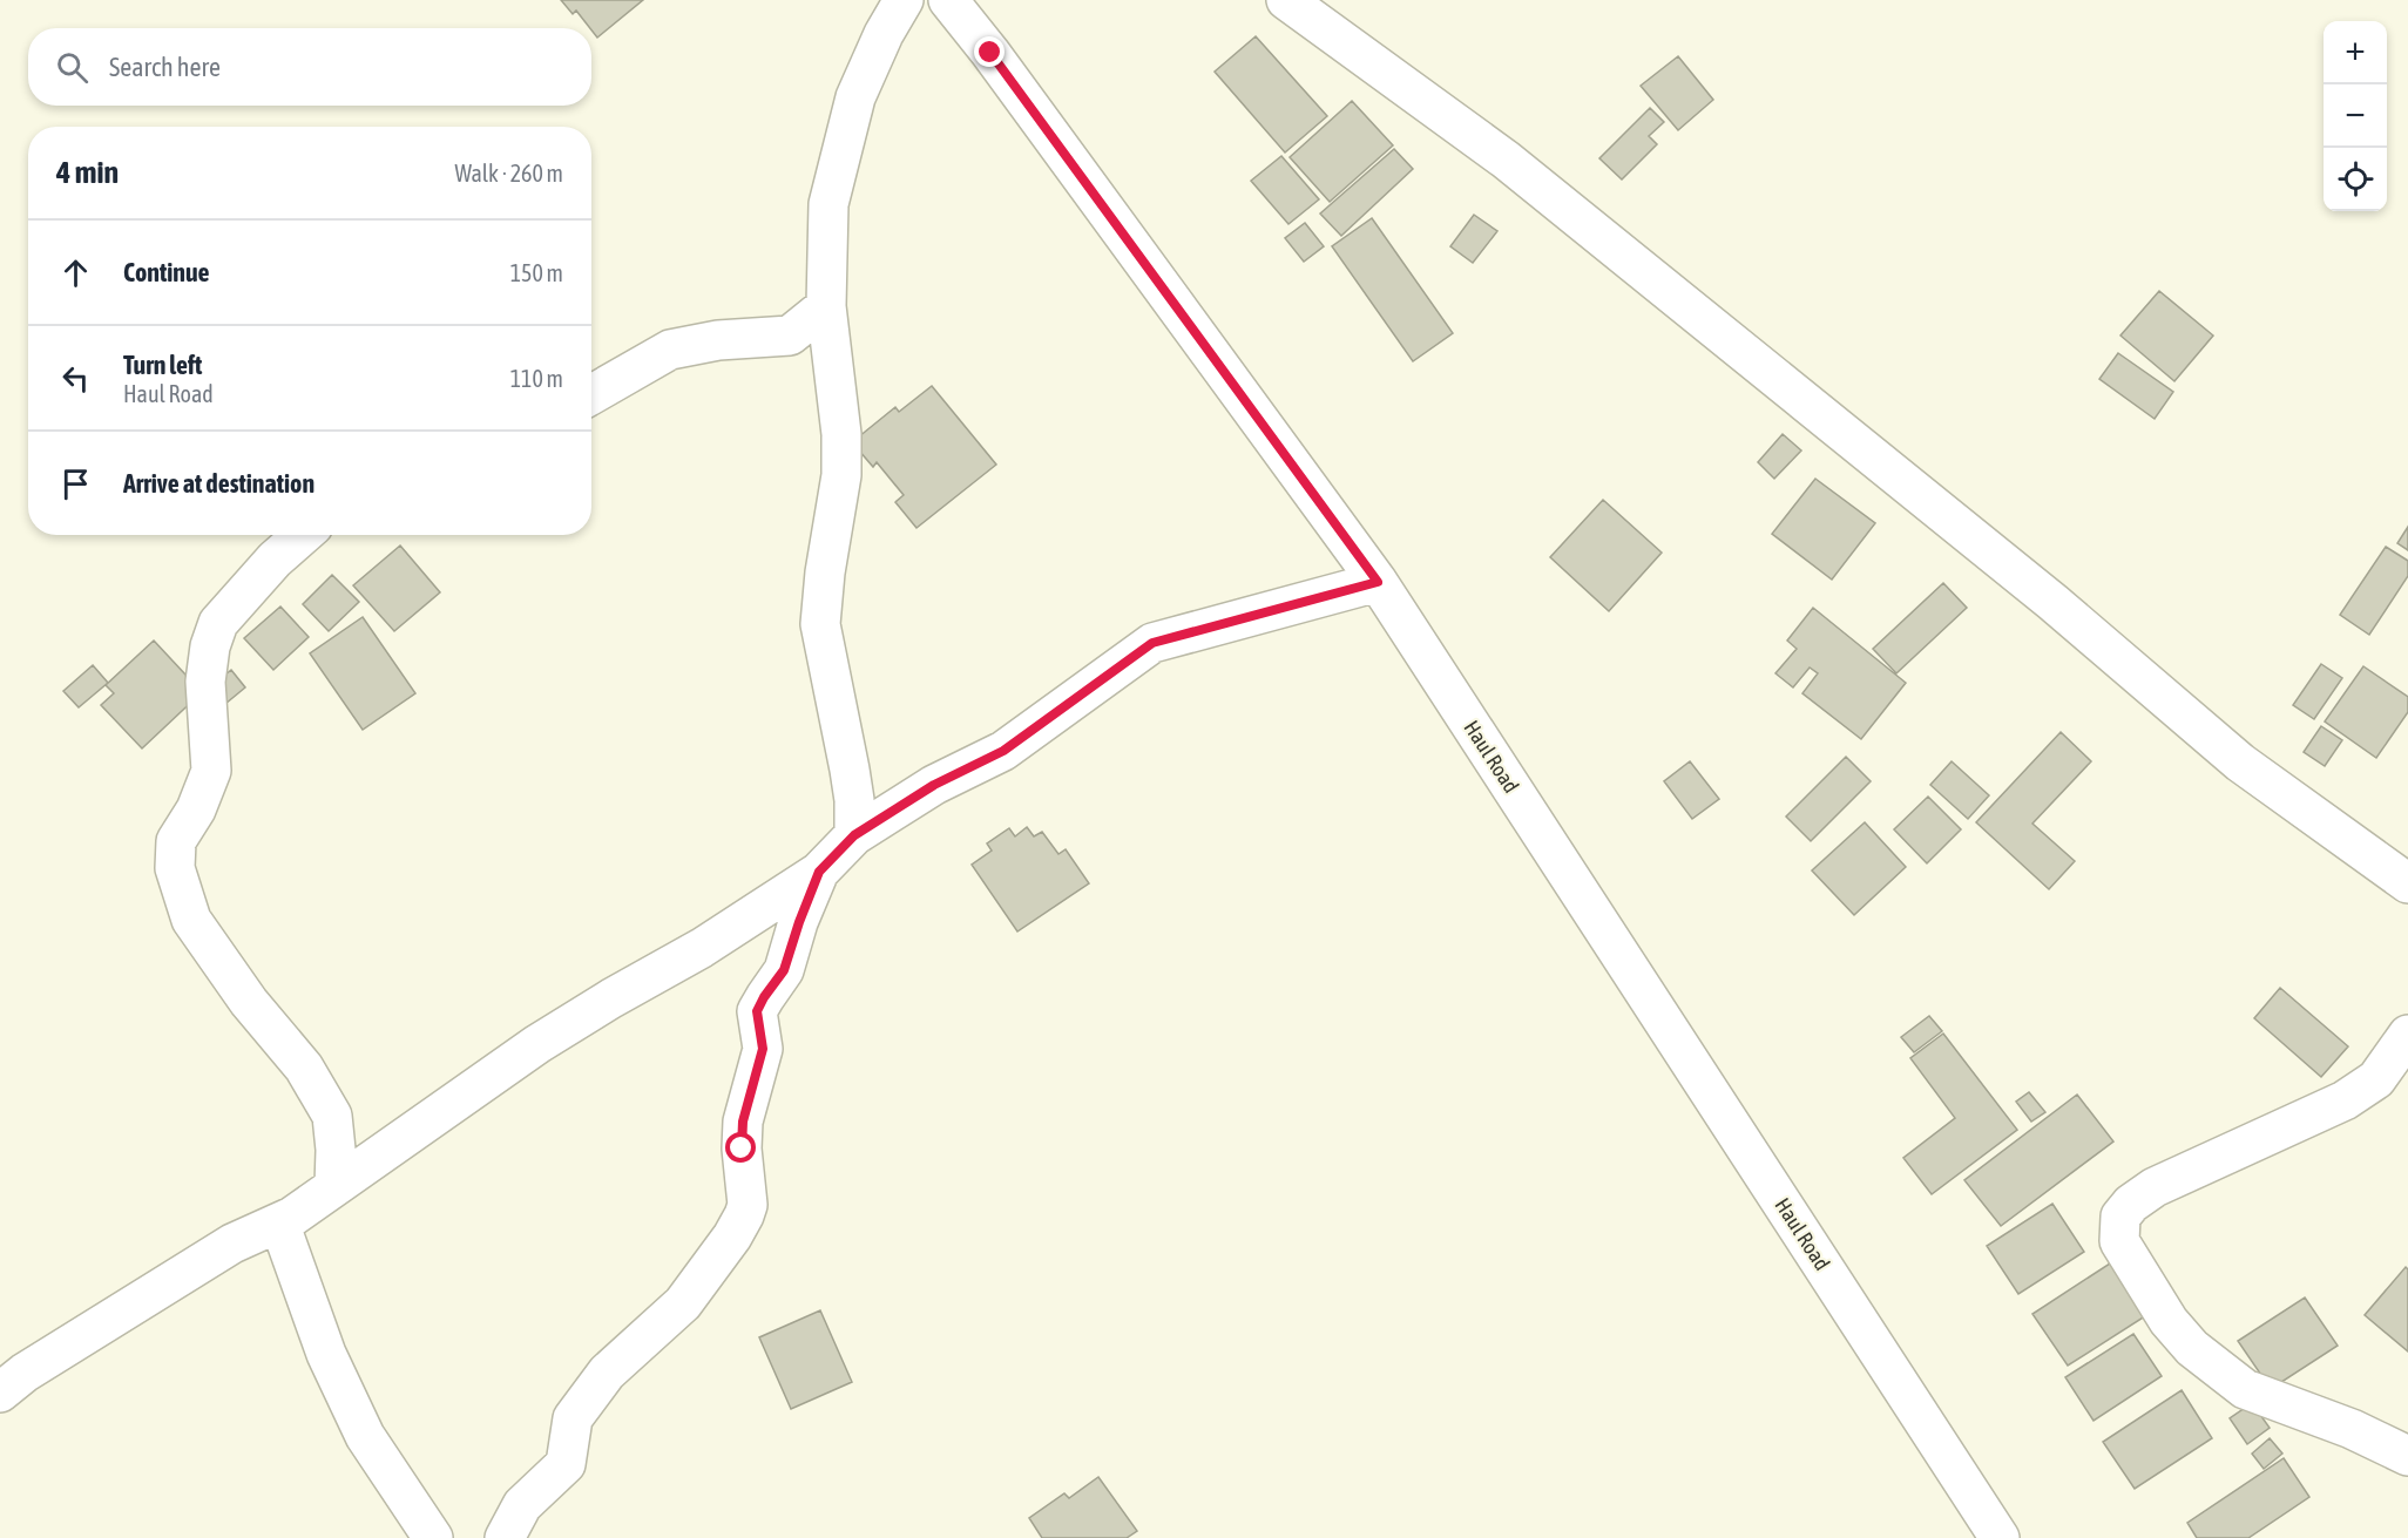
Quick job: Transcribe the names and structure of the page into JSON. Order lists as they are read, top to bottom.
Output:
{
  "streets": {
    "street": ["Haul Road"]
  },
  "page": {
    "map_buttons": ["+", "−"],
    "search": "Search here",
    "heading": ["4 min", "Walk · 260 m"],
    "list": [
      ["Continue", "150 m"],
      ["Turn left", "Haul Road", "110 m"],
      "Arrive at destination"
    ]
  }
}
